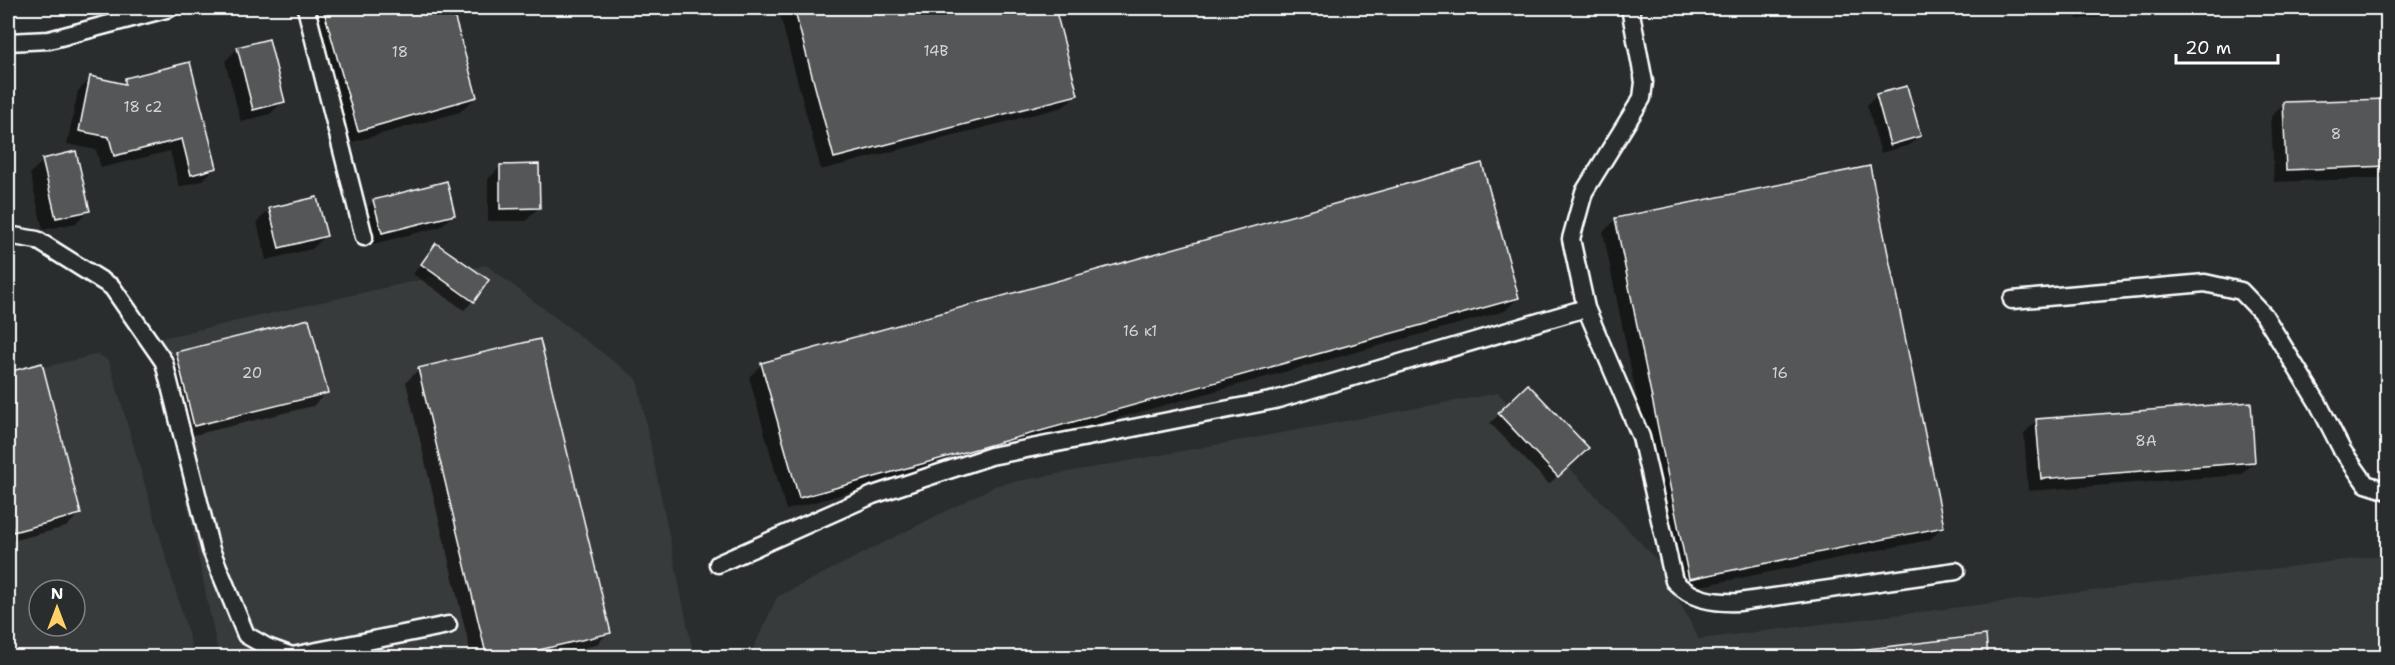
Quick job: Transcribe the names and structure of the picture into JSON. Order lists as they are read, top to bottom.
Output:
{
  "house_numbers": [
    "14В",
    "18",
    "18 с2",
    "8",
    "16 к1",
    "20",
    "16",
    "8А"
  ],
  "scale_bar": "20 m",
  "north": "top"
}
